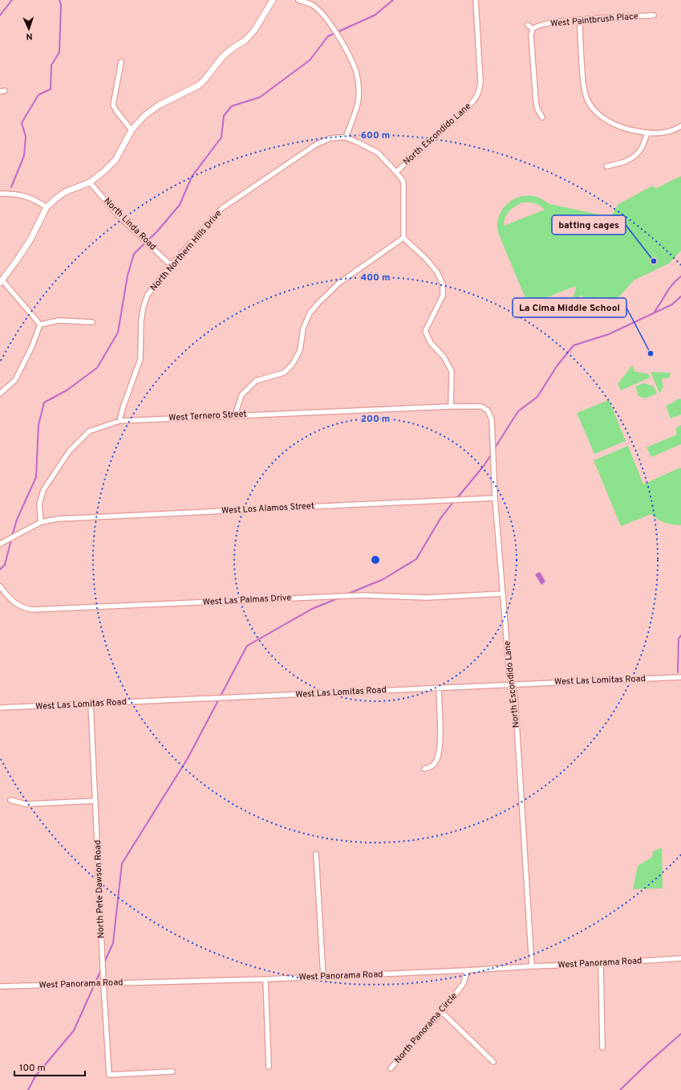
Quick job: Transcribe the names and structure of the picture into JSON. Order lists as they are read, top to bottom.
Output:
{
  "streets": {
    "street": [
      "West Paintbrush Place",
      "North Escondido Lane",
      "North Linda Road",
      "North Northern Hills Drive",
      "West Ternero Street",
      "West Los Alamos Street",
      "West Las Palmas Drive",
      "West Las Lomitas Road",
      "North Pete Dawson Road",
      "West Panorama Road",
      "North Panorama Circle"
    ]
  },
  "crossings": [
    ["North Escondido Lane", "North Northern Hills Drive"],
    ["North Escondido Lane", "West Ternero Street"],
    ["North Escondido Lane", "West Los Alamos Street"],
    ["North Escondido Lane", "West Las Palmas Drive"],
    ["North Escondido Lane", "West Las Lomitas Road"],
    ["North Escondido Lane", "West Panorama Road"],
    ["North Linda Road", "North Northern Hills Drive"],
    ["North Northern Hills Drive", "West Ternero Street"],
    ["West Ternero Street", "West Los Alamos Street"],
    ["West Las Lomitas Road", "North Pete Dawson Road"],
    ["North Pete Dawson Road", "West Panorama Road"],
    ["West Panorama Road", "North Panorama Circle"]
  ],
  "places": ["batting cages", "La Cima Middle School"],
  "scale_bar": "100 m",
  "north": "bottom",
  "rings": ["600 m", "400 m", "200 m"]
}
